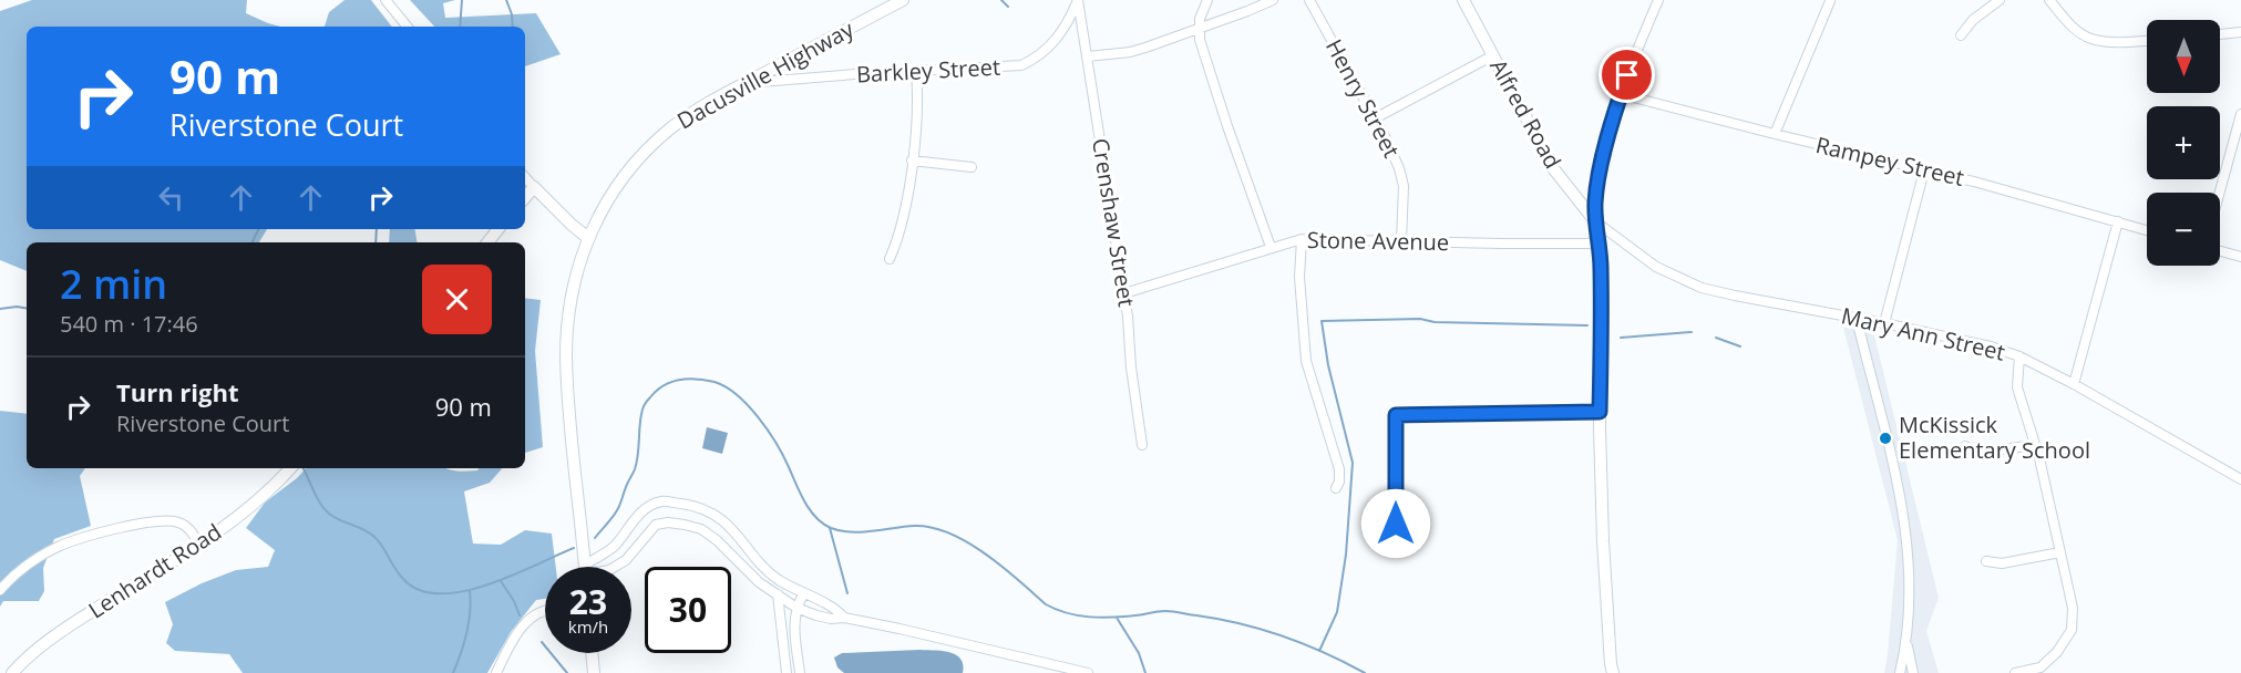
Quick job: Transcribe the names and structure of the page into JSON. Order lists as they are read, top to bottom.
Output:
{
  "streets": {
    "street": [
      "Barkley Street",
      "Dacusville Highway",
      "Henry Street",
      "Alfred Road",
      "Rampey Street",
      "Crenshaw Street",
      "Stone Avenue",
      "Mary Ann Street",
      "Lenhardt Road"
    ]
  },
  "crossings": [
    ["Barkley Street", "Dacusville Highway"],
    ["Barkley Street", "Crenshaw Street"],
    ["Henry Street", "Stone Avenue"],
    ["Alfred Road", "Mary Ann Street"],
    ["Crenshaw Street", "Stone Avenue"]
  ],
  "places": ["McKissick Elementary School"],
  "north": "bottom",
  "page": {
    "map_buttons": ["+", "−"],
    "turn": ["90 m", "Riverstone Court"],
    "heading": ["2 min", "540 m · 17:46"],
    "list": [
      {
        "name": "Turn right",
        "note": "Riverstone Court",
        "value": "90 m"
      }
    ],
    "speed": "23 km/h",
    "limit": "30"
  }
}
